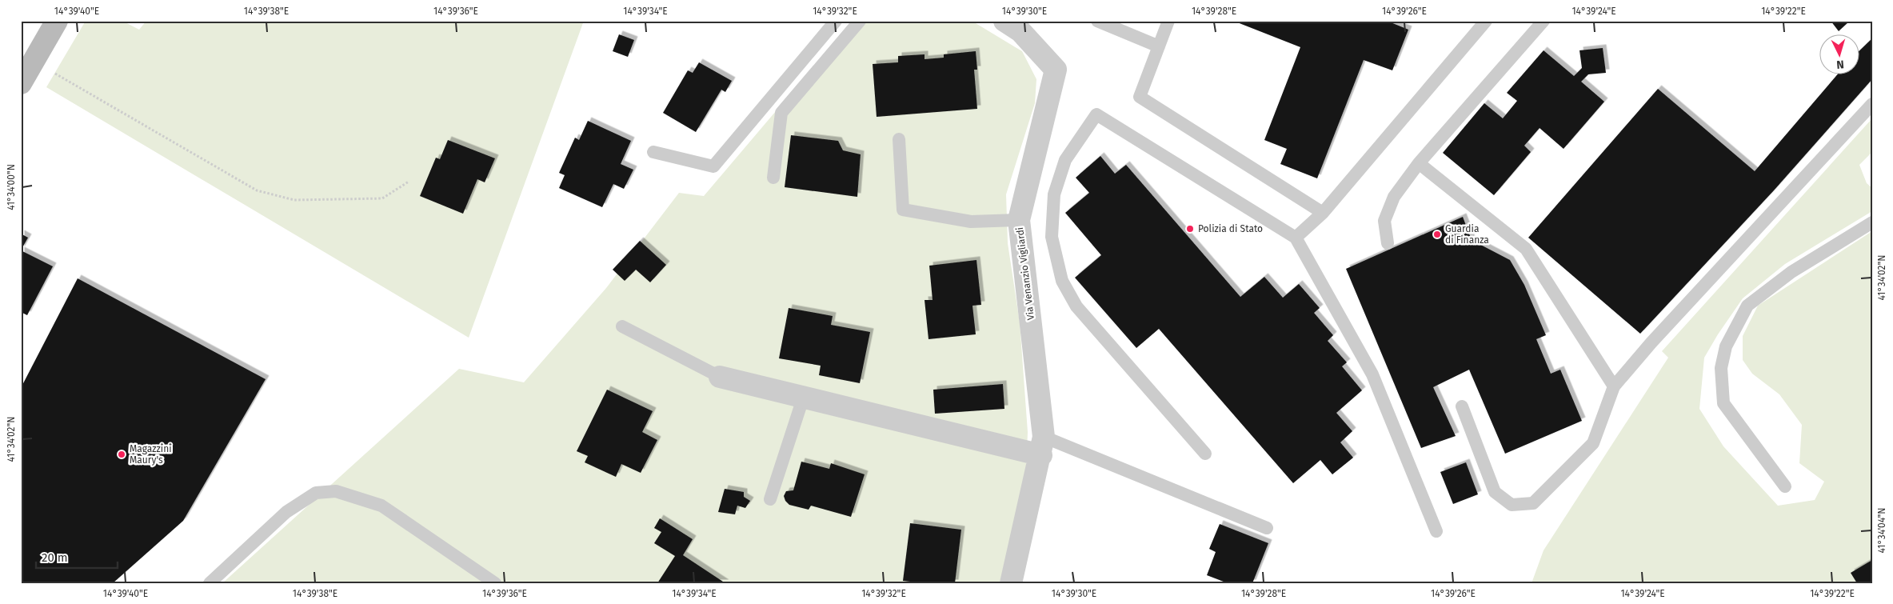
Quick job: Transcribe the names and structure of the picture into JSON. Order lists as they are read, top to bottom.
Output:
{
  "streets": {
    "street": ["Via Venanzio Vigliardi"]
  },
  "places": ["Polizia di Stato", "Guardia di Finanza", "Magazzini Maury's"],
  "scale_bar": "20 m",
  "north": "bottom",
  "coordinates": [
    "14°39'40\"E",
    "14°39'38\"E",
    "14°39'36\"E",
    "14°39'34\"E",
    "14°39'32\"E",
    "14°39'30\"E",
    "14°39'28\"E",
    "14°39'26\"E",
    "14°39'24\"E",
    "14°39'22\"E",
    "41°34'00\"N",
    "41°34'02\"N",
    "41°34'04\"N"
  ]
}
